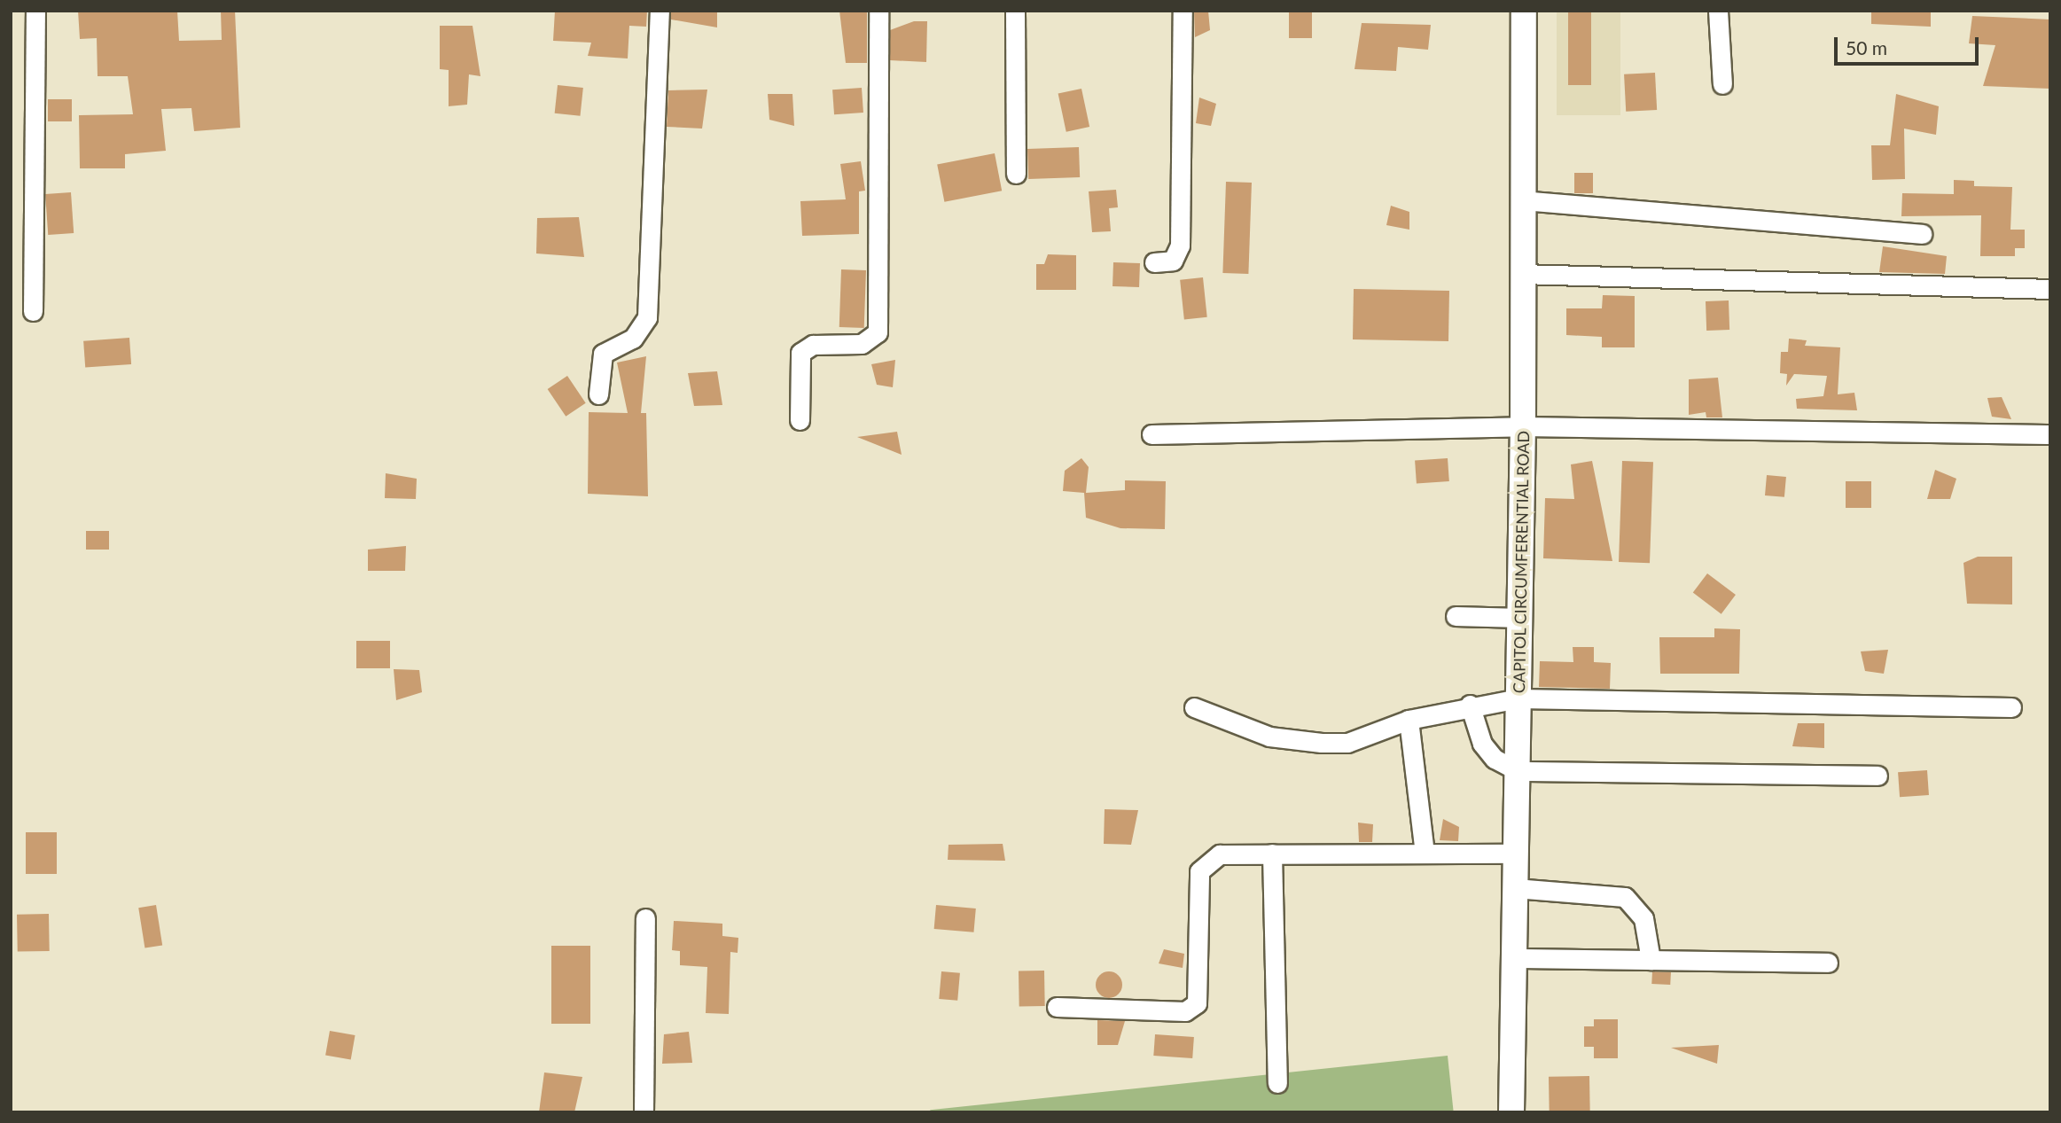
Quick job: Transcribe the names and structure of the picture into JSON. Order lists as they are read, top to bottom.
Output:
{
  "streets": {
    "main road": ["CAPITOL CIRCUMFERENTIAL ROAD"]
  },
  "scale_bar": "50 m"
}
